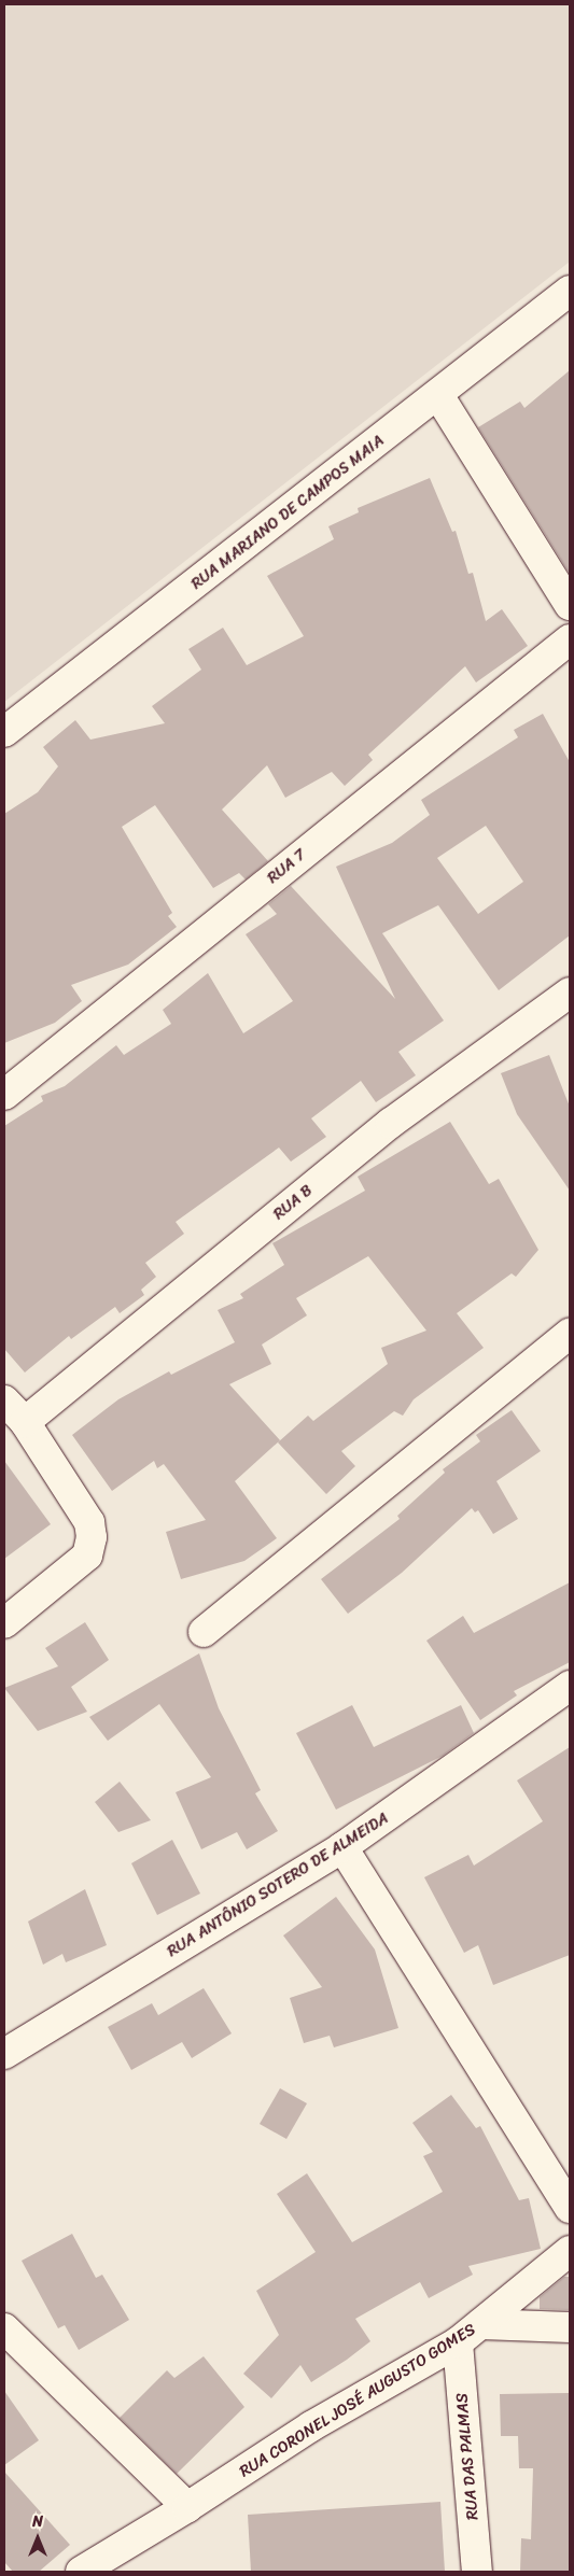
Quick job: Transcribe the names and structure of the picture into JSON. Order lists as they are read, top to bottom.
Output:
{
  "streets": {
    "street": [
      "RUA MARIANO DE CAMPOS MAIA",
      "RUA 7",
      "RUA B",
      "RUA ANTÔNIO SOTERO DE ALMEIDA",
      "RUA CORONEL JOSÉ AUGUSTO GOMES",
      "RUA DAS PALMAS"
    ]
  },
  "crossings": [
    ["RUA CORONEL JOSÉ AUGUSTO GOMES", "RUA DAS PALMAS"]
  ],
  "north": "top"
}
